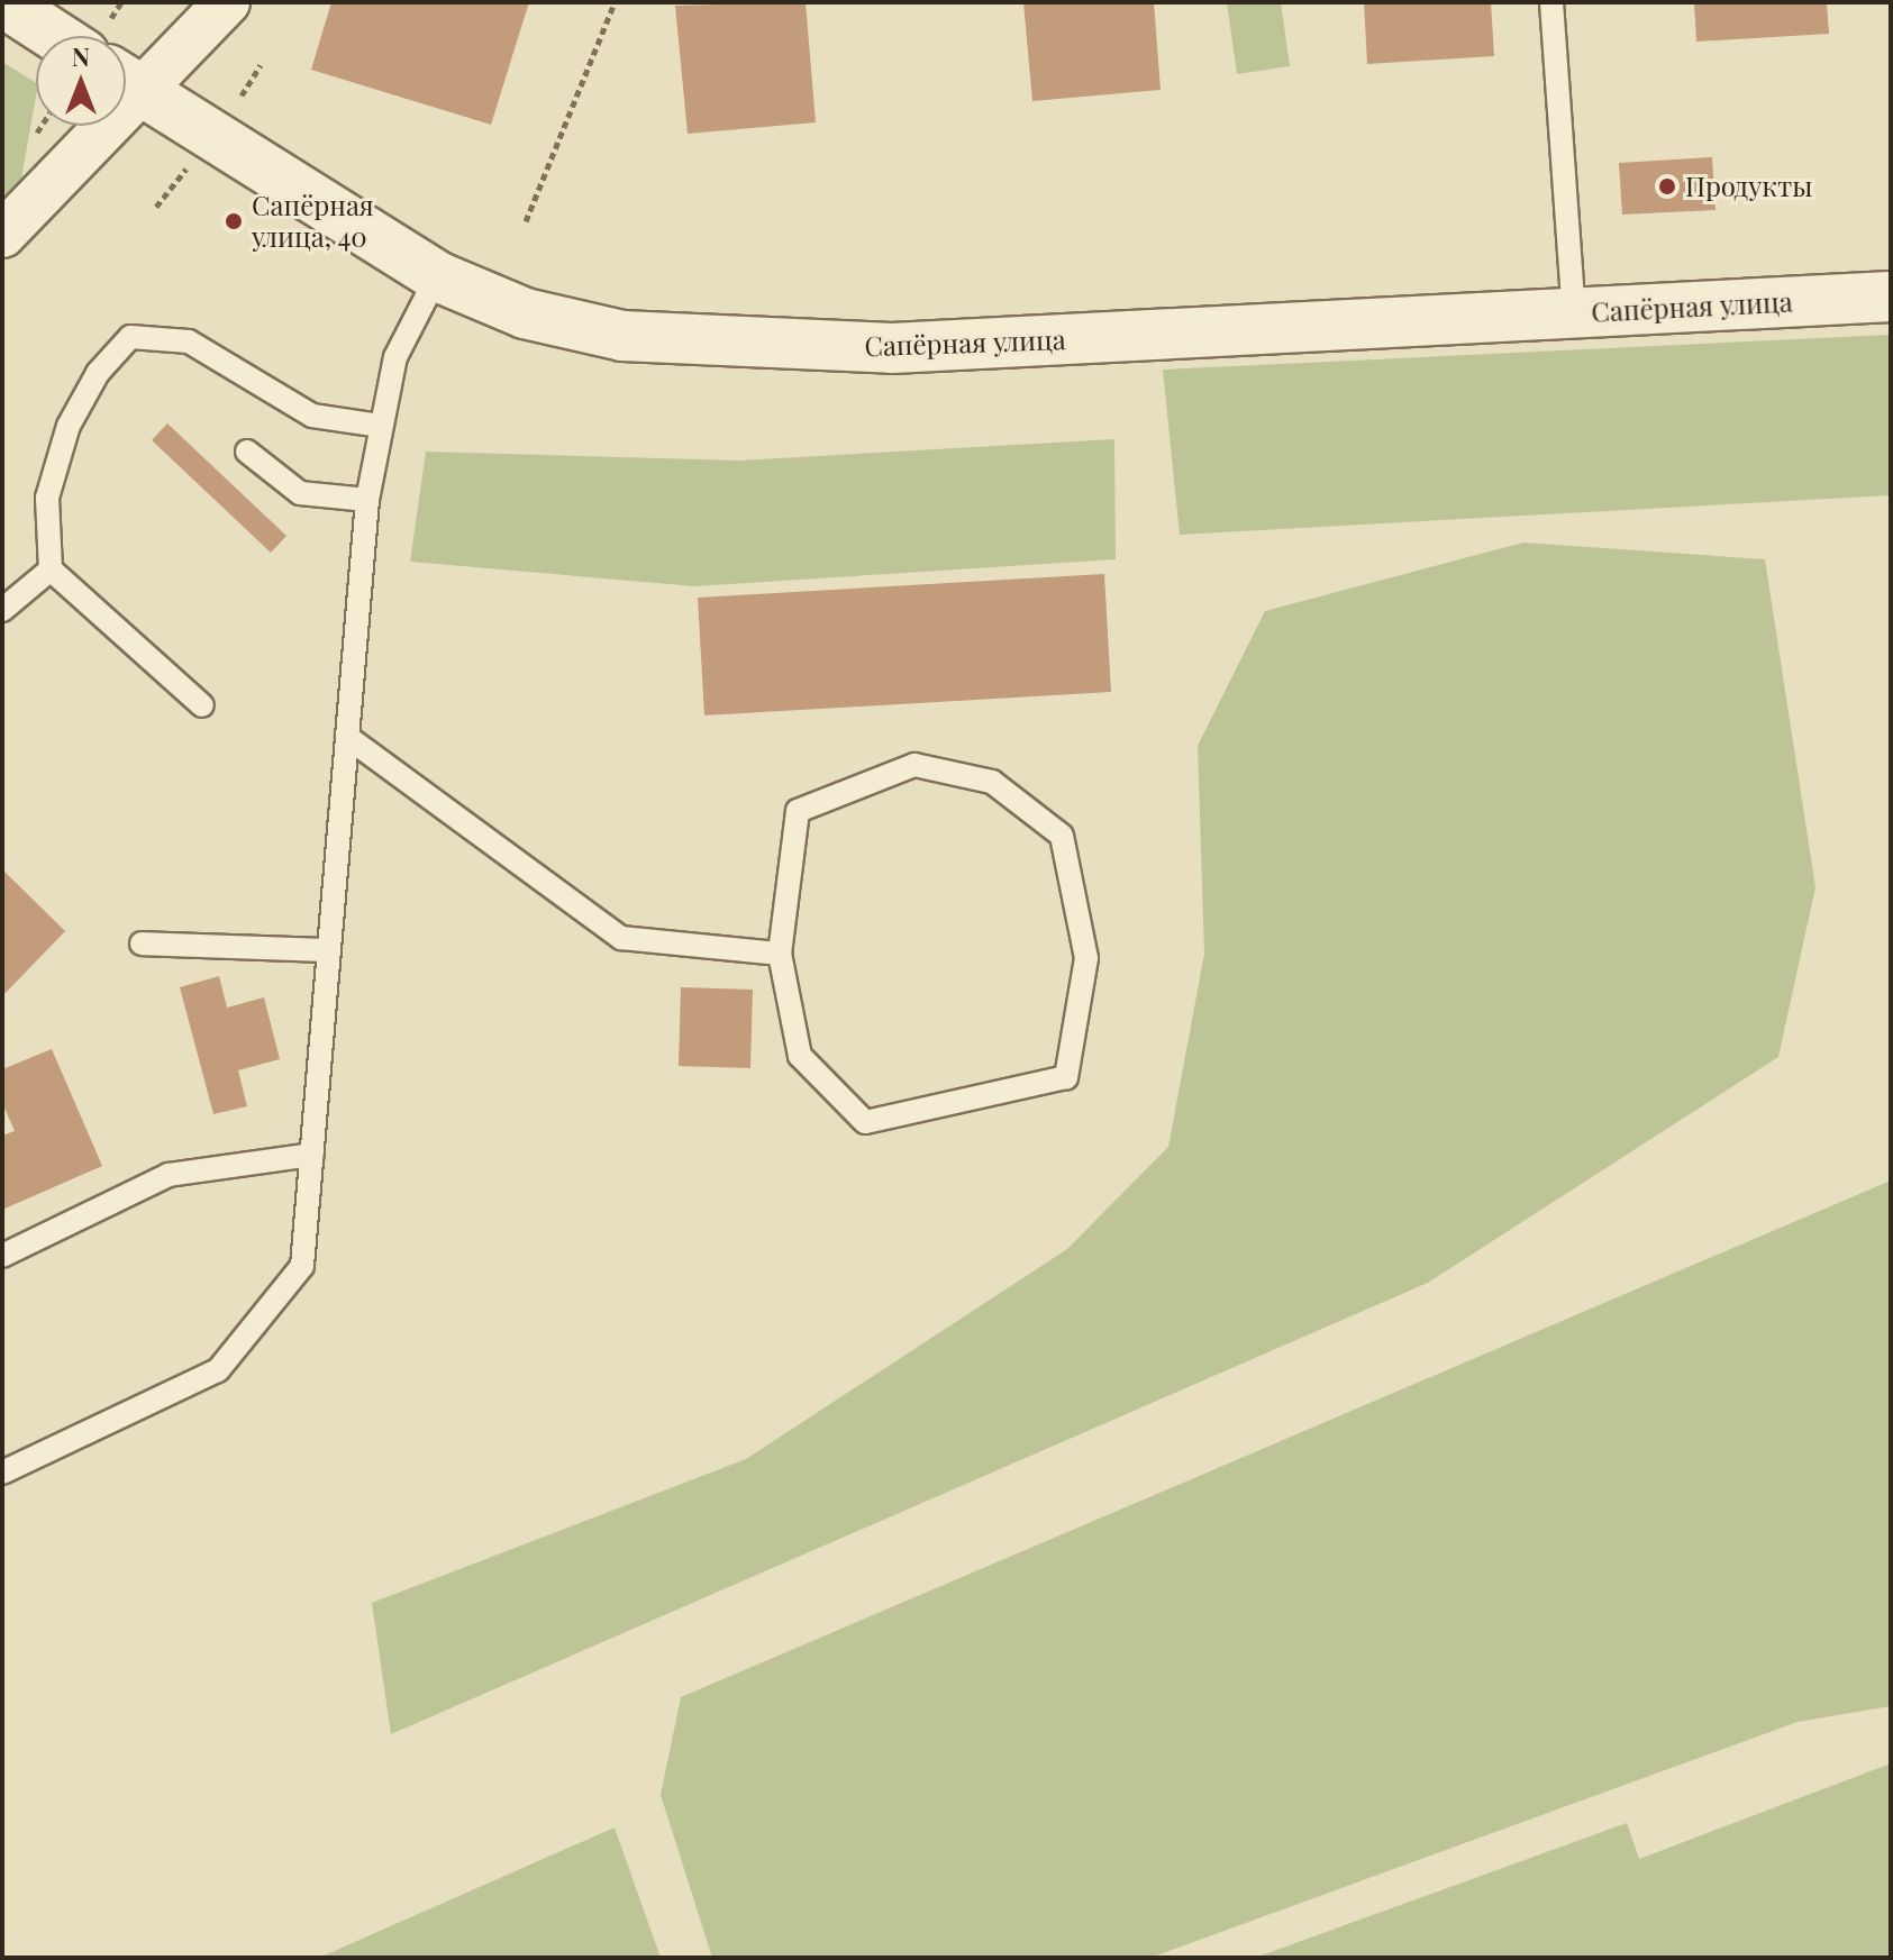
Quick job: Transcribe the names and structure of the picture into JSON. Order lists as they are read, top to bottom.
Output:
{
  "streets": {
    "street": ["Сапёрная улица"]
  },
  "places": ["Продукты", "Сапёрная улица, 40"],
  "north": "top"
}
